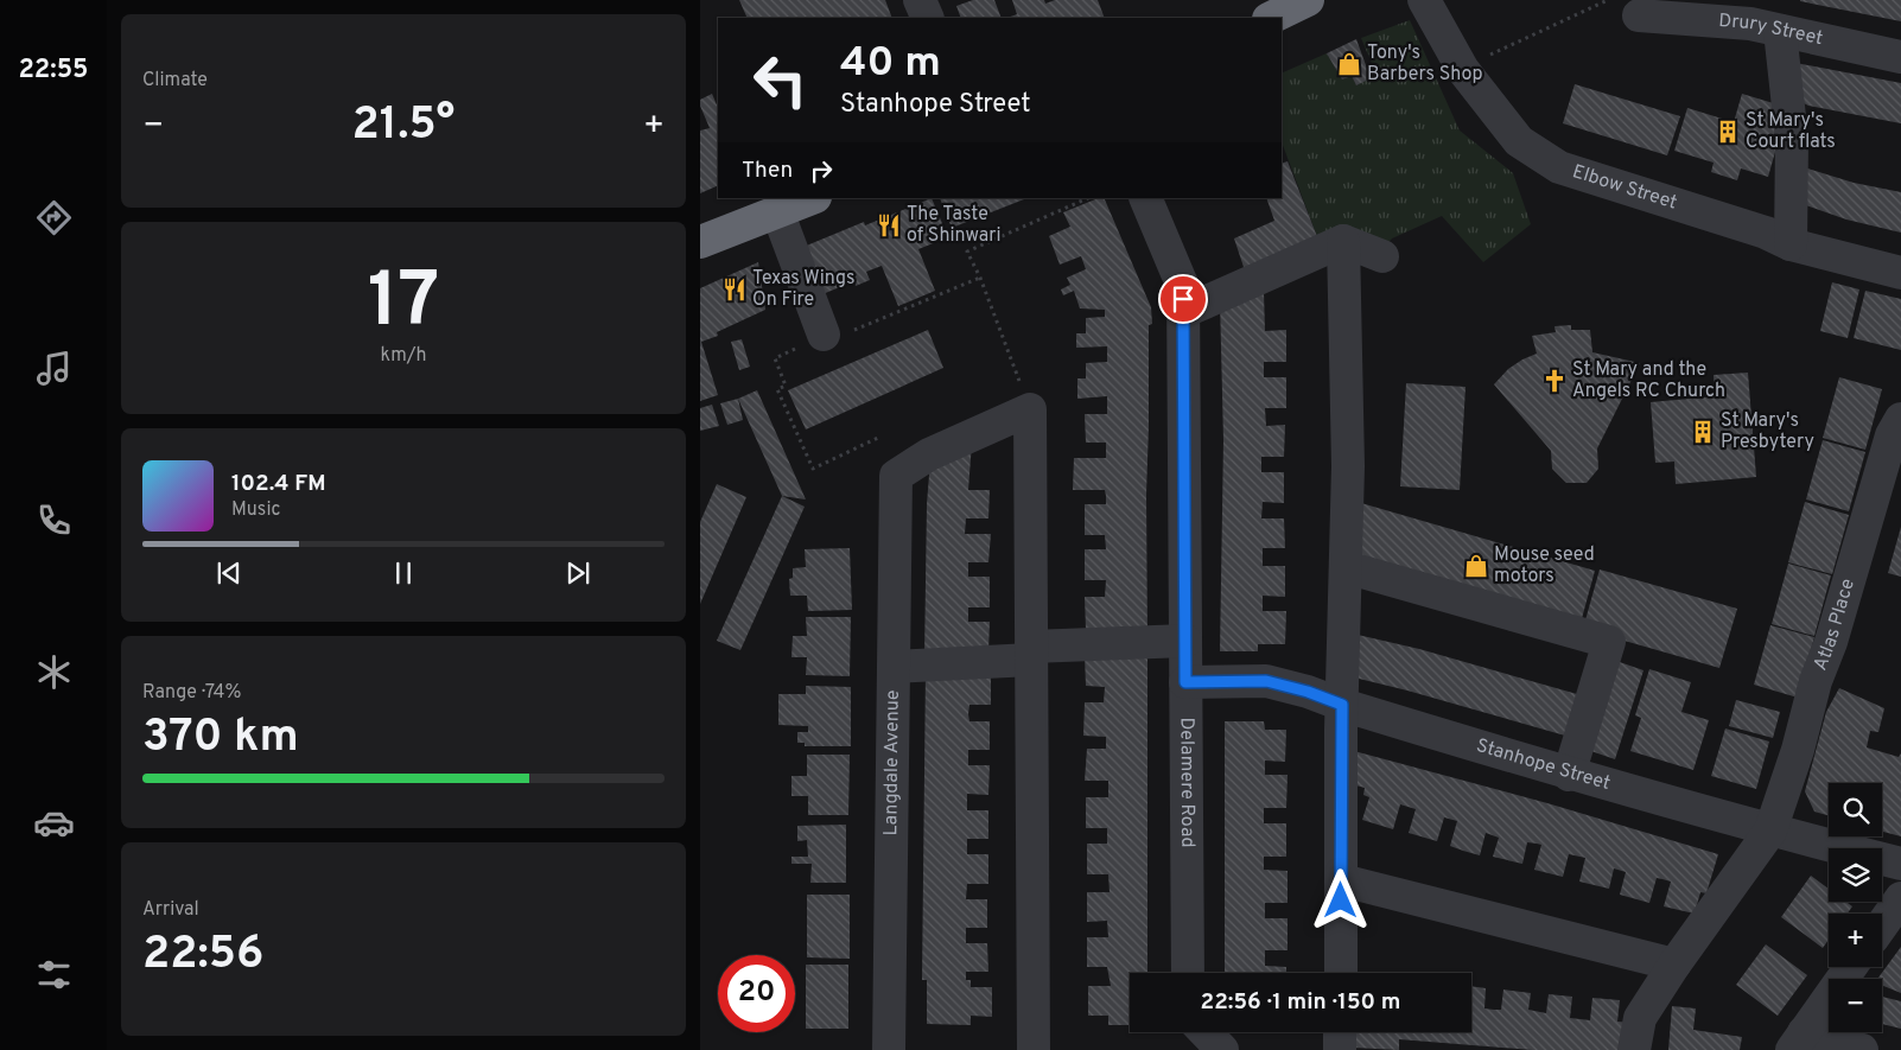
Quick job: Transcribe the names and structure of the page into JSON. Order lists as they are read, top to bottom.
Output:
{
  "streets": {
    "street": [
      "Drury Street",
      "Elbow Street",
      "Atlas Place",
      "Langdale Avenue",
      "Stanhope Street",
      "Delamere Road"
    ]
  },
  "crossings": [
    ["Atlas Place", "Stanhope Street"],
    ["Stanhope Street", "Delamere Road"]
  ],
  "places": {
    "shop": ["Tony's Barbers Shop", "Mouse seed motors"],
    "building": ["St Mary's Court flats", "St Mary's Presbytery"],
    "restaurant": ["The Taste of Shinwari", "Texas Wings On Fire"],
    "church": ["St Mary and the Angels RC Church"]
  },
  "page": {
    "tabs": "22:55",
    "tile": [
      "Climate",
      ["17", "km/h"],
      ["Range · 74%", "370 km"],
      ["Arrival", "22:56"]
    ],
    "turn": ["40 m", "Stanhope Street"],
    "heat": ["−", "21.5°", "+"],
    "then": "Then",
    "song": ["102.4 FM", "Music"],
    "map_buttons": ["+", "−"],
    "limit": "20",
    "trip": "22:56 · 1 min · 150 m"
  }
}
